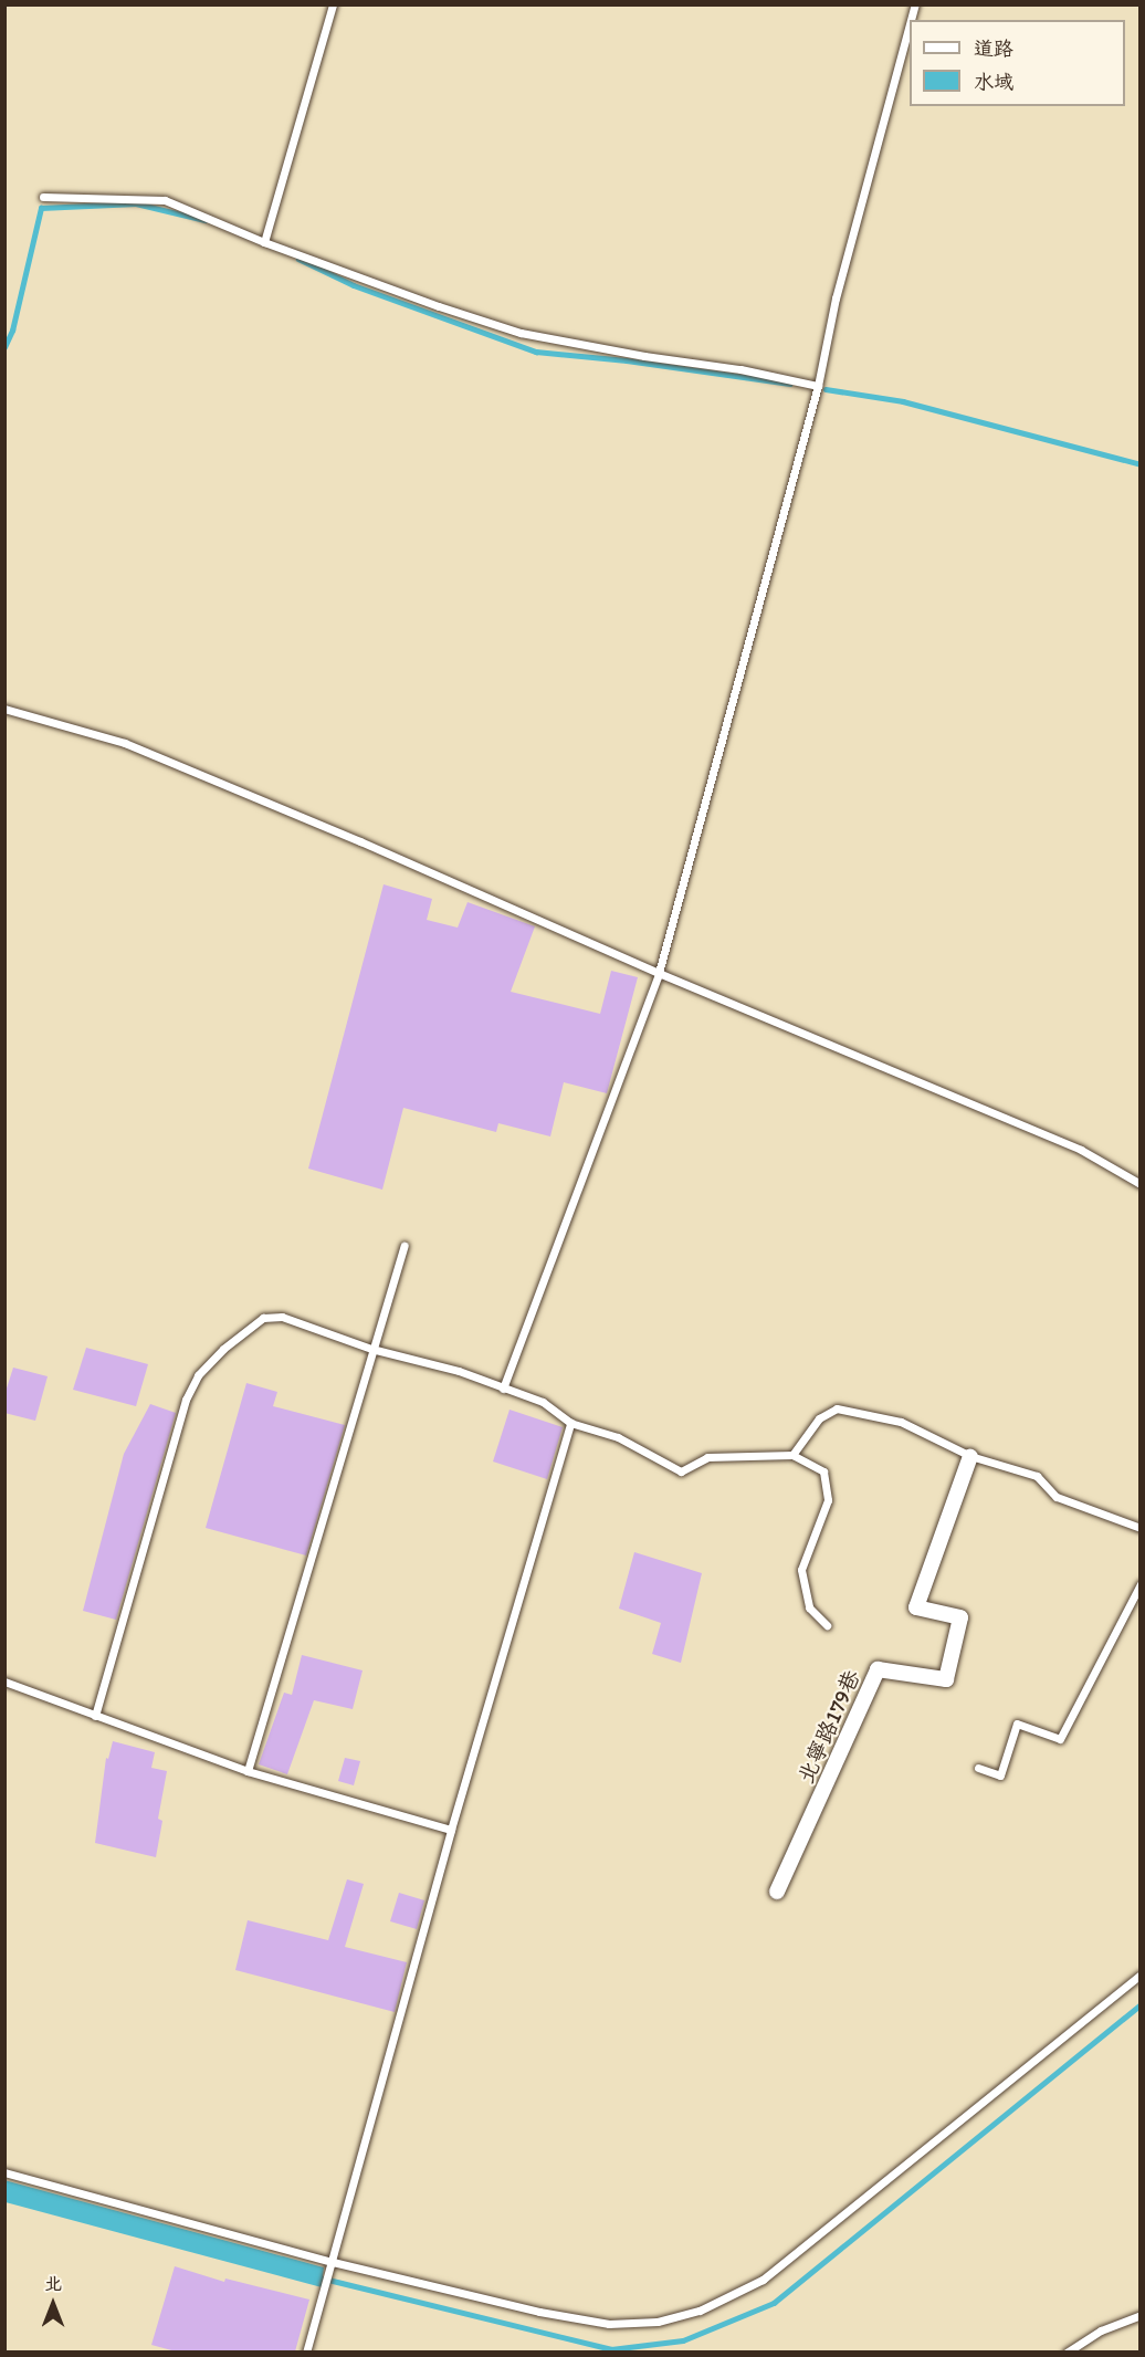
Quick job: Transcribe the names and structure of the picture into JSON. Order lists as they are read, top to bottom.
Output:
{
  "streets": {
    "street": ["北寧路179巷"]
  },
  "legend": ["道路", "水域"],
  "north": "top"
}
